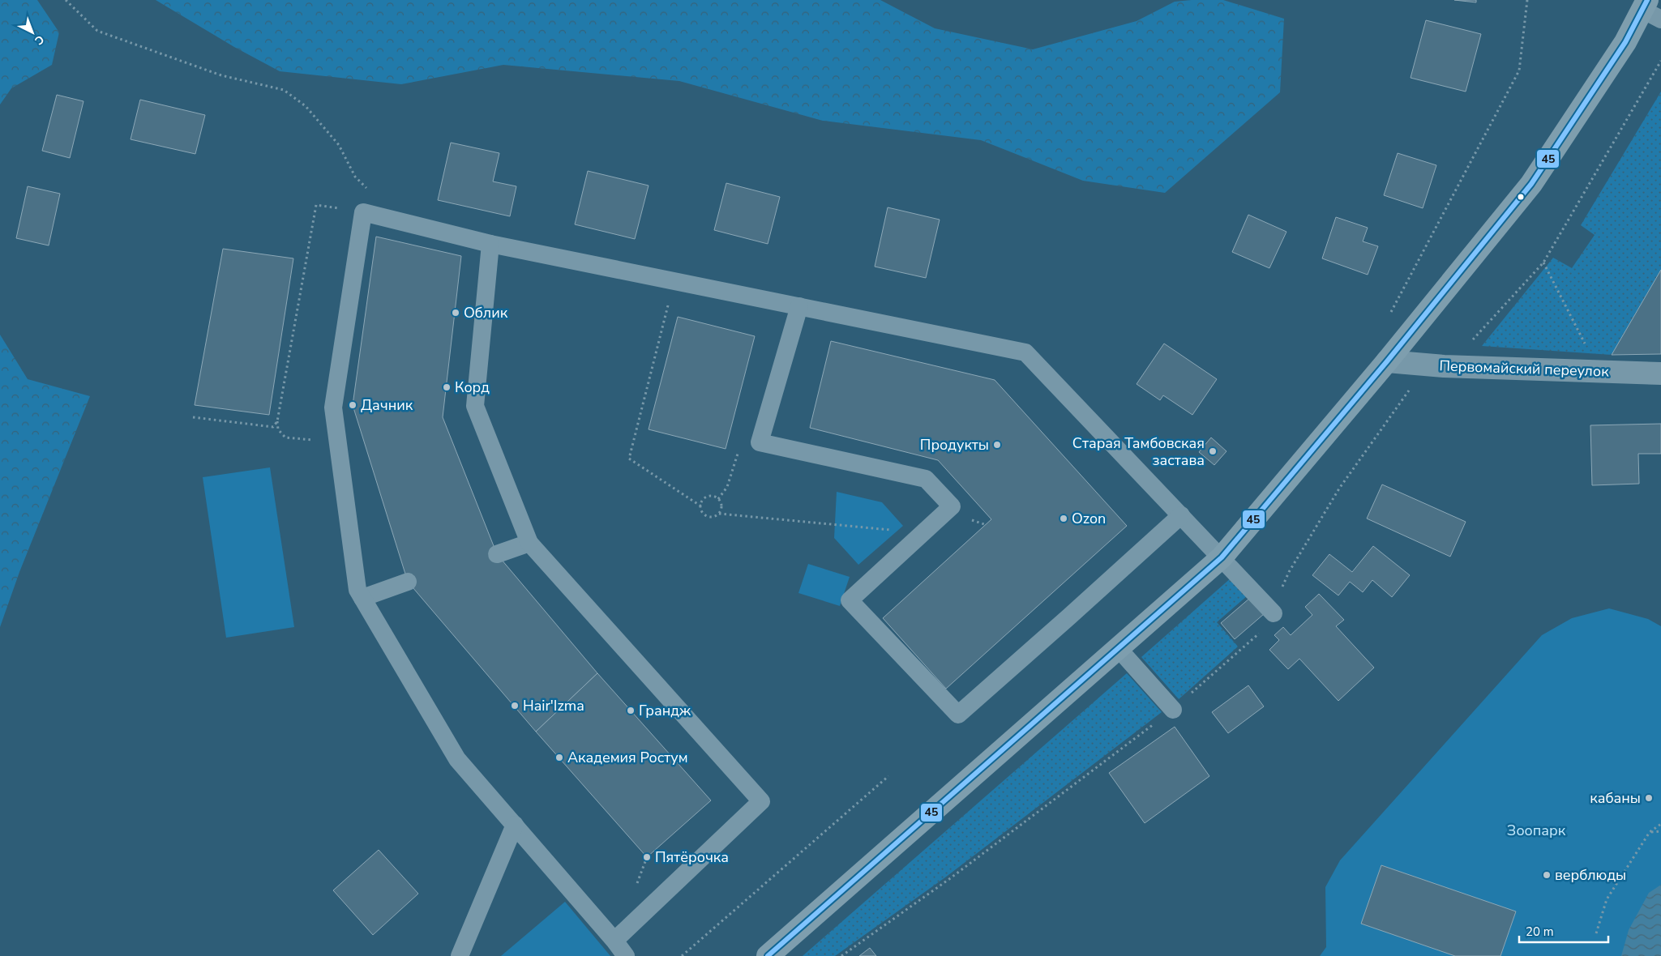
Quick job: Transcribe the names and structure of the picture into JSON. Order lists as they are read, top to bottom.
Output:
{
  "streets": {
    "street": ["Первомайский переулок"]
  },
  "parks": ["Зоопарк"],
  "places": [
    "Облик",
    "Корд",
    "Дачник",
    "Продукты",
    "Старая Тамбовская застава",
    "Ozon",
    "Hair'Izma",
    "Грандж",
    "Академия Ростум",
    "кабаны",
    "Пятёрочка",
    "верблюды"
  ],
  "lines": ["transit line 45"],
  "scale_bar": "20 m",
  "north": "bottom right"
}
